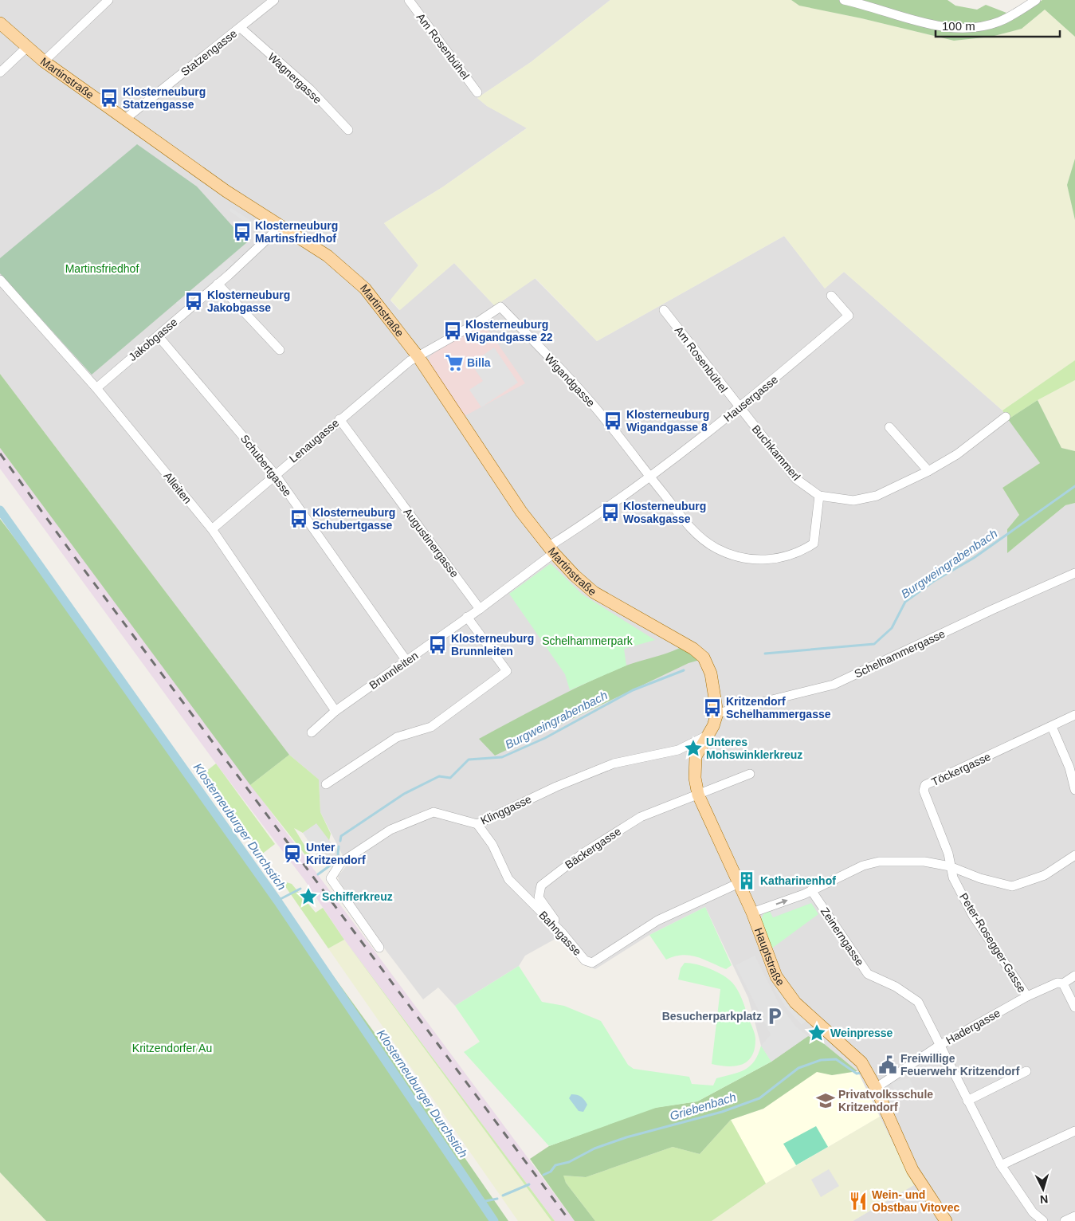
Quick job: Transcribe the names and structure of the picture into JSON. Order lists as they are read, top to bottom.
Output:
{
  "streets": {
    "main road": ["Martinstraße", "Hauptstraße"],
    "street": [
      "Am Rosenbühel",
      "Statzengasse",
      "Wagnergasse",
      "Jakobgasse",
      "Wigandgasse",
      "Hausergasse",
      "Lenaugasse",
      "Buchkammerl",
      "Schubertgasse",
      "Alleiten",
      "Augustinergasse",
      "Schelhammergasse",
      "Brunnleiten",
      "Töckergasse",
      "Klinggasse",
      "Bäckergasse",
      "Bahngasse",
      "Zeinerngasse",
      "Peter-Rosegger-Gasse",
      "Hadergasse"
    ]
  },
  "crossings": [
    ["Am Rosenbühel", "Hausergasse"],
    ["Am Rosenbühel", "Buchkammerl"],
    ["Statzengasse", "Martinstraße"],
    ["Statzengasse", "Wagnergasse"],
    ["Martinstraße", "Jakobgasse"],
    ["Martinstraße", "Wigandgasse"],
    ["Martinstraße", "Hausergasse"],
    ["Martinstraße", "Lenaugasse"],
    ["Martinstraße", "Schelhammergasse"],
    ["Martinstraße", "Brunnleiten"],
    ["Martinstraße", "Hauptstraße"],
    ["Jakobgasse", "Schubertgasse"],
    ["Jakobgasse", "Alleiten"],
    ["Wigandgasse", "Hausergasse"],
    ["Wigandgasse", "Lenaugasse"],
    ["Hausergasse", "Buchkammerl"],
    ["Hausergasse", "Brunnleiten"],
    ["Lenaugasse", "Schubertgasse"],
    ["Lenaugasse", "Alleiten"],
    ["Lenaugasse", "Augustinergasse"],
    ["Schubertgasse", "Brunnleiten"],
    ["Alleiten", "Brunnleiten"],
    ["Augustinergasse", "Brunnleiten"],
    ["Schelhammergasse", "Hauptstraße"],
    ["Töckergasse", "Peter-Rosegger-Gasse"],
    ["Klinggasse", "Bahngasse"],
    ["Klinggasse", "Hauptstraße"],
    ["Bäckergasse", "Bahngasse"],
    ["Bäckergasse", "Hauptstraße"],
    ["Bahngasse", "Hauptstraße"],
    ["Zeinerngasse", "Hadergasse"],
    ["Peter-Rosegger-Gasse", "Hadergasse"],
    ["Hauptstraße", "Hadergasse"]
  ],
  "water": ["Burgweingrabenbach", "Klosterneuburger Durchstich", "Griebenbach"],
  "parks": ["Martinsfriedhof", "Schelhammerpark", "Kritzendorfer Au"],
  "places": {
    "bus stop": [
      "Klosterneuburg Statzengasse",
      "Klosterneuburg Martinsfriedhof",
      "Klosterneuburg Jakobgasse",
      "Klosterneuburg Wigandgasse 22",
      "Klosterneuburg Wigandgasse 8",
      "Klosterneuburg Wosakgasse",
      "Klosterneuburg Schubertgasse",
      "Klosterneuburg Brunnleiten",
      "Kritzendorf Schelhammergasse"
    ],
    "supermarket": ["Billa"],
    "place": ["Unteres Mohswinklerkreuz", "Schifferkreuz", "Weinpresse"],
    "station": ["Unter Kritzendorf"],
    "building": ["Katharinenhof"],
    "parking": ["Besucherparkplatz"],
    "public building": ["Freiwillige Feuerwehr Kritzendorf"],
    "school or university": ["Privatvolksschule Kritzendorf"],
    "restaurant": ["Wein- und Obstbau Vitovec"]
  },
  "scale_bar": "100 m",
  "north": "bottom"
}
